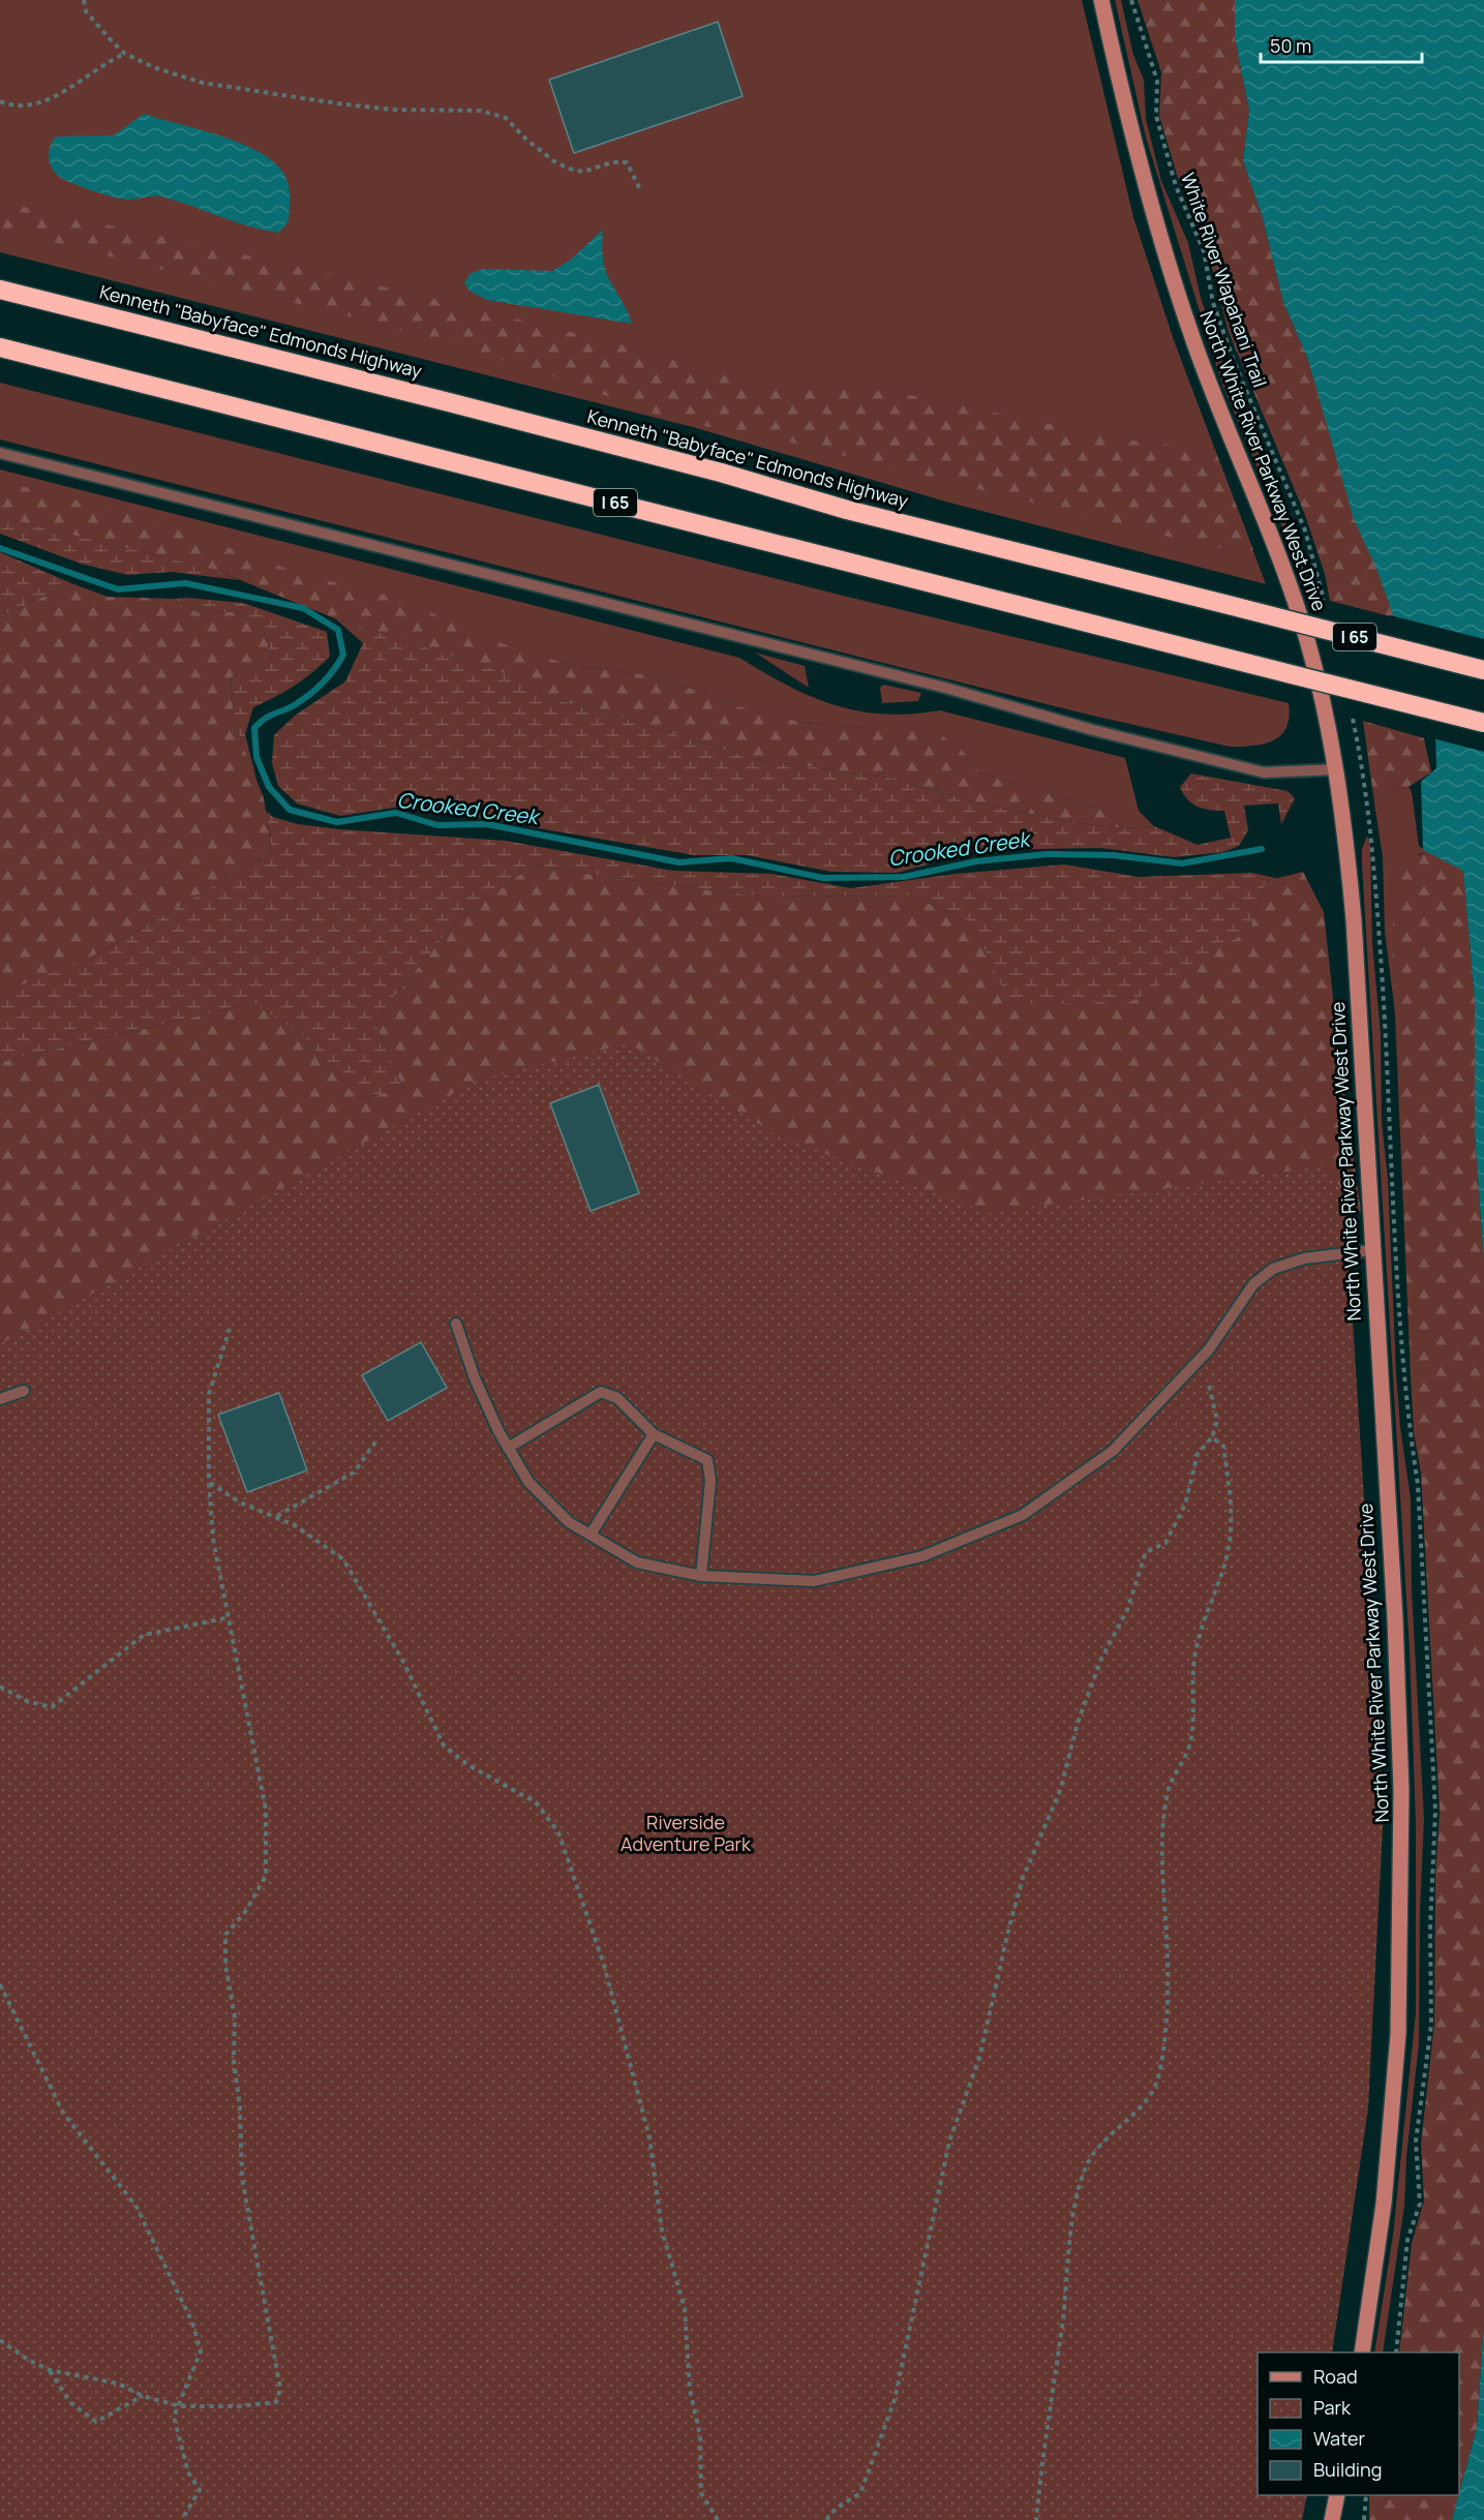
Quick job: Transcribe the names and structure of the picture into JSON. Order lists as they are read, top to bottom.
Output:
{
  "streets": {
    "highway": ["Kenneth \"Babyface\" Edmonds Highway", "I 65"],
    "street": ["North White River Parkway West Drive"],
    "path": ["White River Wapahani Trail"]
  },
  "water": ["Crooked Creek"],
  "parks": ["Riverside Adventure Park"],
  "legend": [
    "Road",
    "Park",
    "Water",
    "Building"
  ],
  "scale_bar": "50 m"
}
